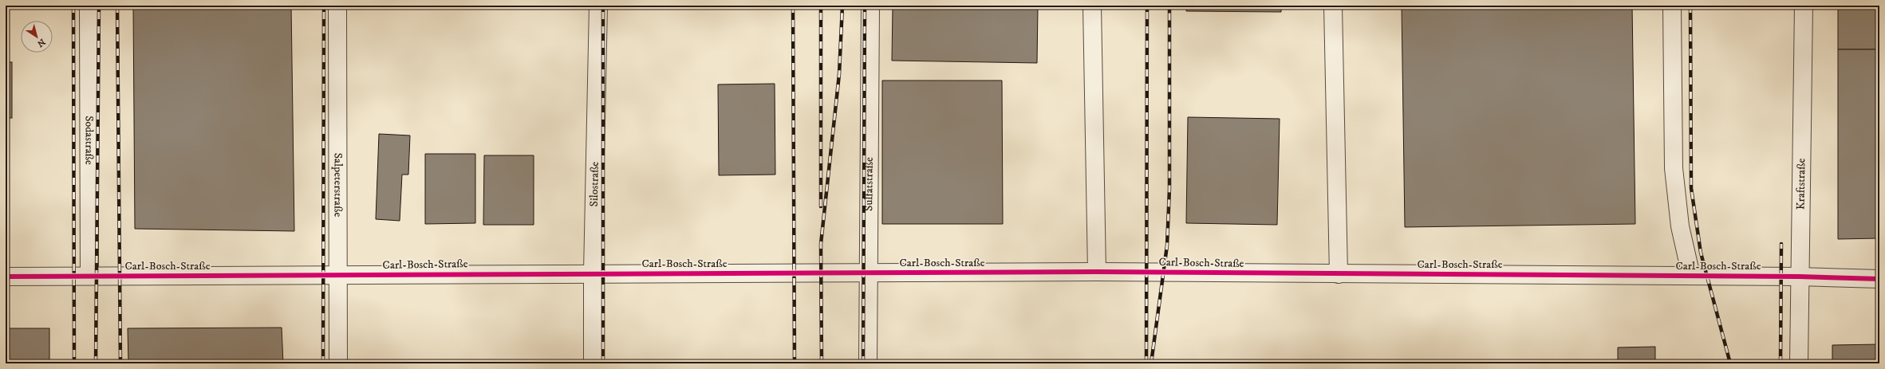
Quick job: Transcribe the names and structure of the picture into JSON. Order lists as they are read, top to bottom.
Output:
{
  "streets": {
    "street": [
      "Sodastraße",
      "Salpeterstraße",
      "Silostraße",
      "Sulfatstraße",
      "Kraftstraße",
      "Carl-Bosch-Straße"
    ]
  },
  "crossings": [
    ["Sodastraße", "Carl-Bosch-Straße"],
    ["Salpeterstraße", "Carl-Bosch-Straße"],
    ["Silostraße", "Carl-Bosch-Straße"],
    ["Sulfatstraße", "Carl-Bosch-Straße"],
    ["Kraftstraße", "Carl-Bosch-Straße"]
  ],
  "north": "bottom right"
}
